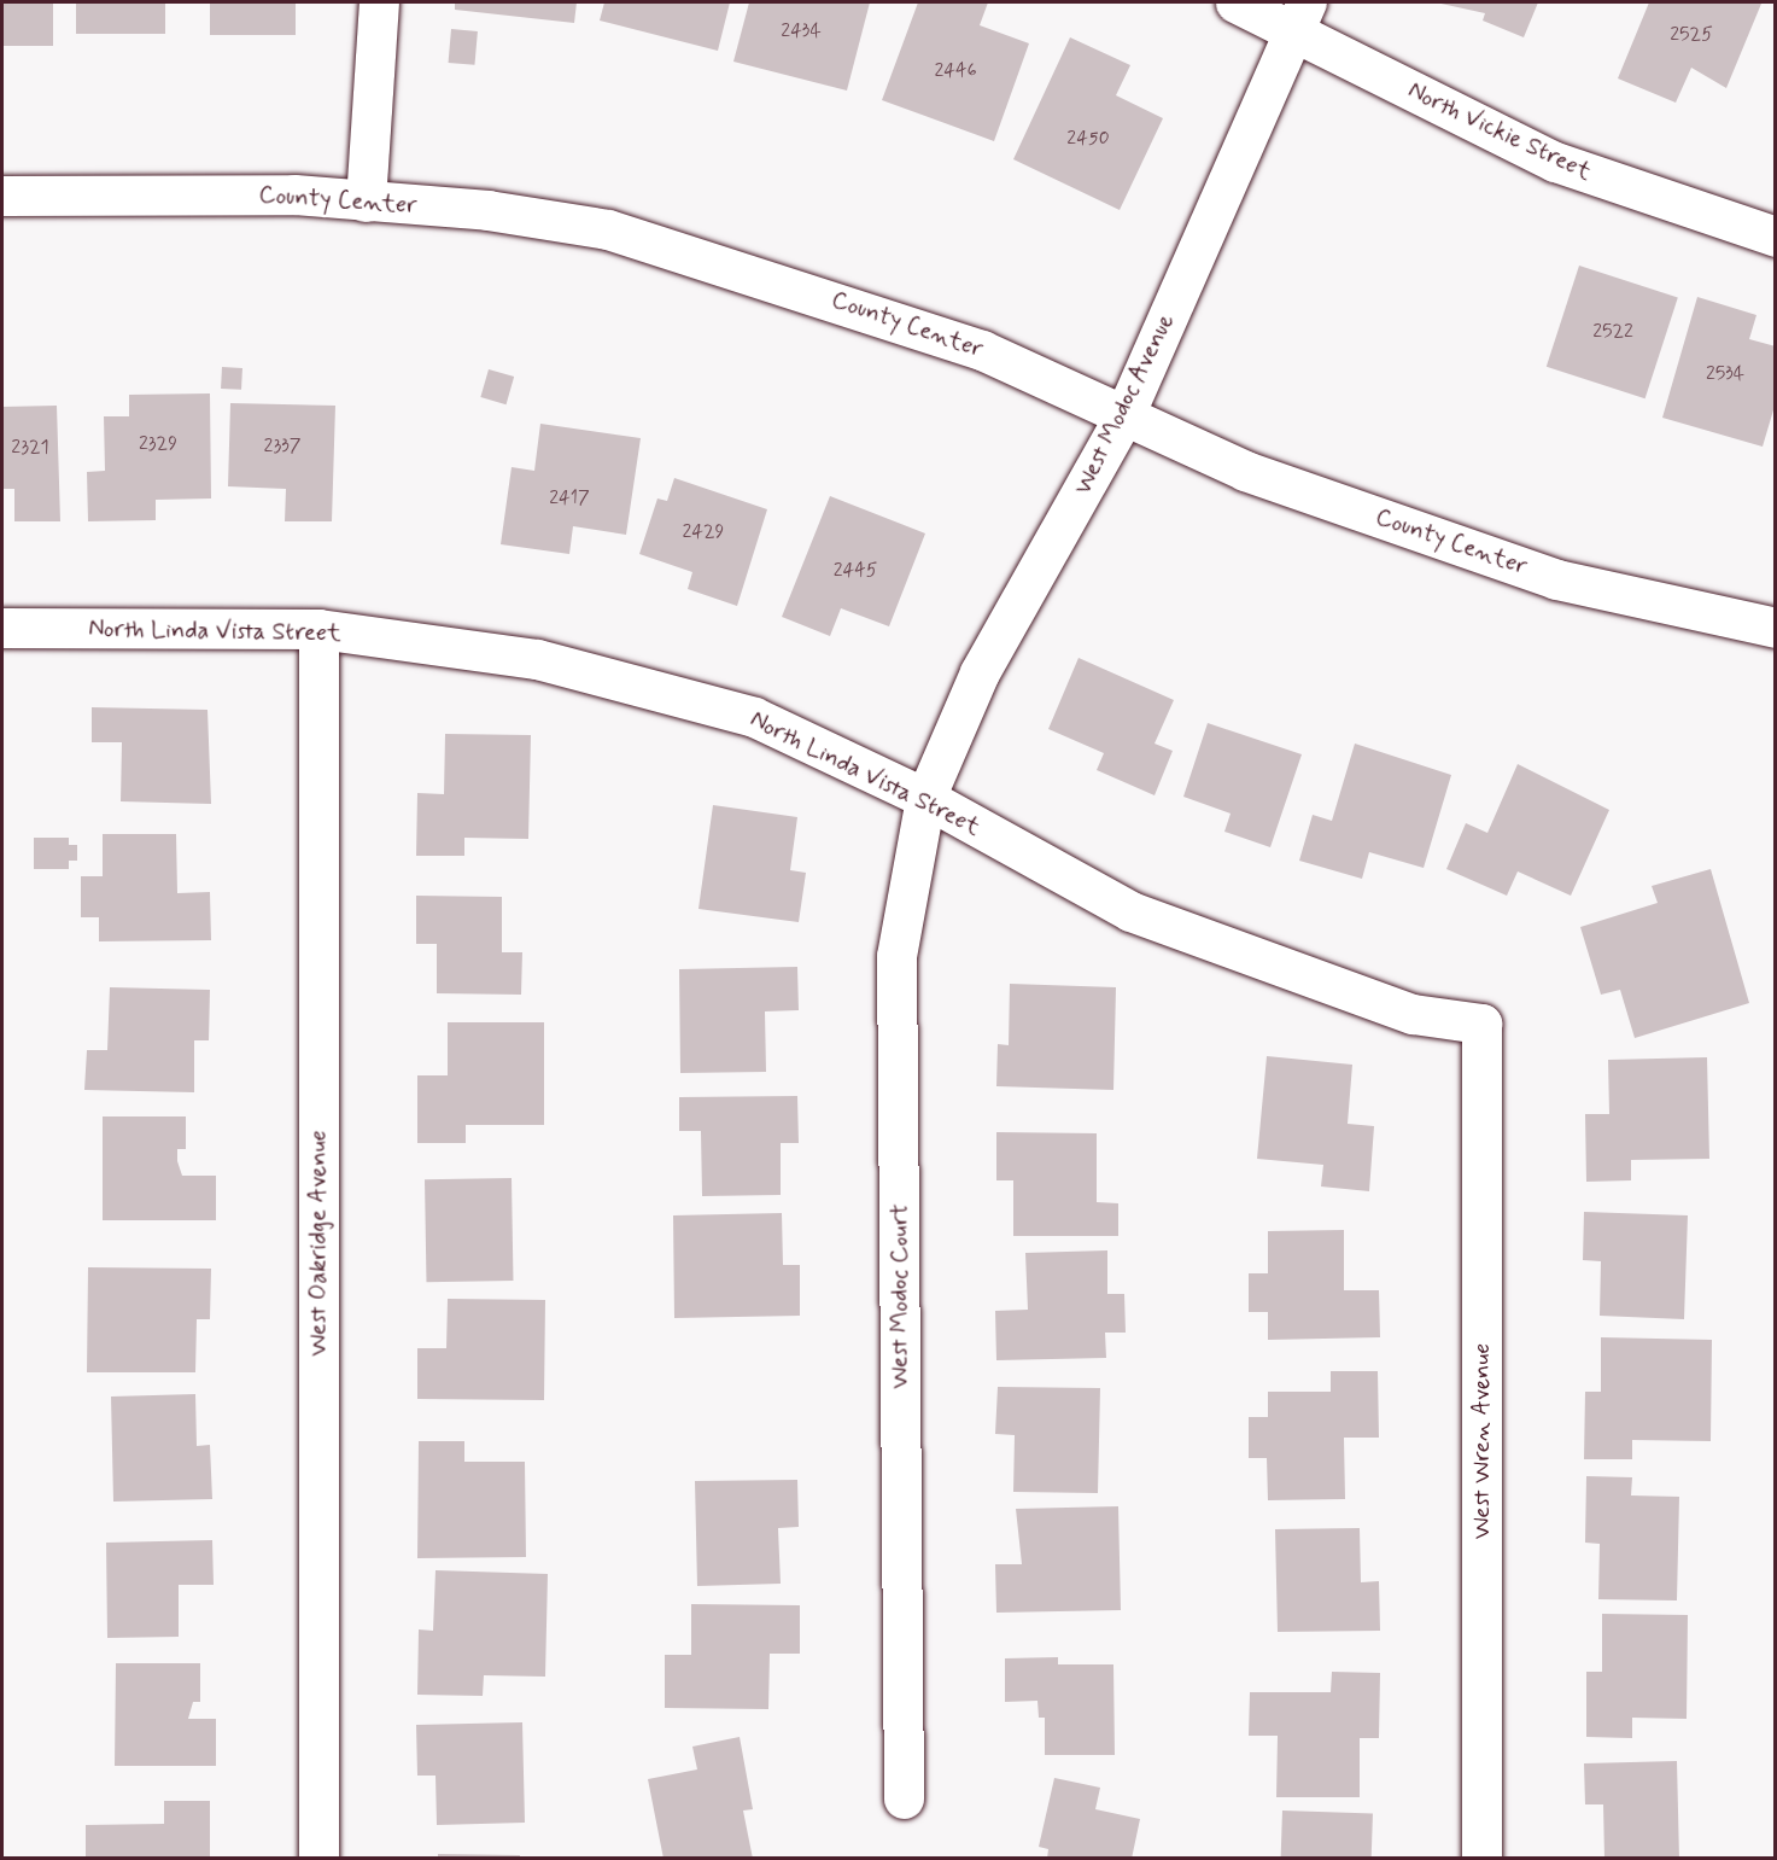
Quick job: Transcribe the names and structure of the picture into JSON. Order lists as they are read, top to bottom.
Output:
{
  "streets": {
    "street": [
      "North Vickie Street",
      "County Center",
      "West Modoc Avenue",
      "North Linda Vista Street",
      "West Oakridge Avenue",
      "West Modoc Court",
      "West Wren Avenue"
    ]
  },
  "crossings": [
    ["North Vickie Street", "West Modoc Avenue"],
    ["County Center", "West Modoc Avenue"],
    ["West Modoc Avenue", "North Linda Vista Street"],
    ["West Modoc Avenue", "West Modoc Court"],
    ["North Linda Vista Street", "West Oakridge Avenue"],
    ["North Linda Vista Street", "West Modoc Court"],
    ["North Linda Vista Street", "West Wren Avenue"]
  ],
  "house_numbers": [
    "2434",
    "2525",
    "2446",
    "2450",
    "2522",
    "2534",
    "2329",
    "2337",
    "2321",
    "2417",
    "2429",
    "2445"
  ]
}
